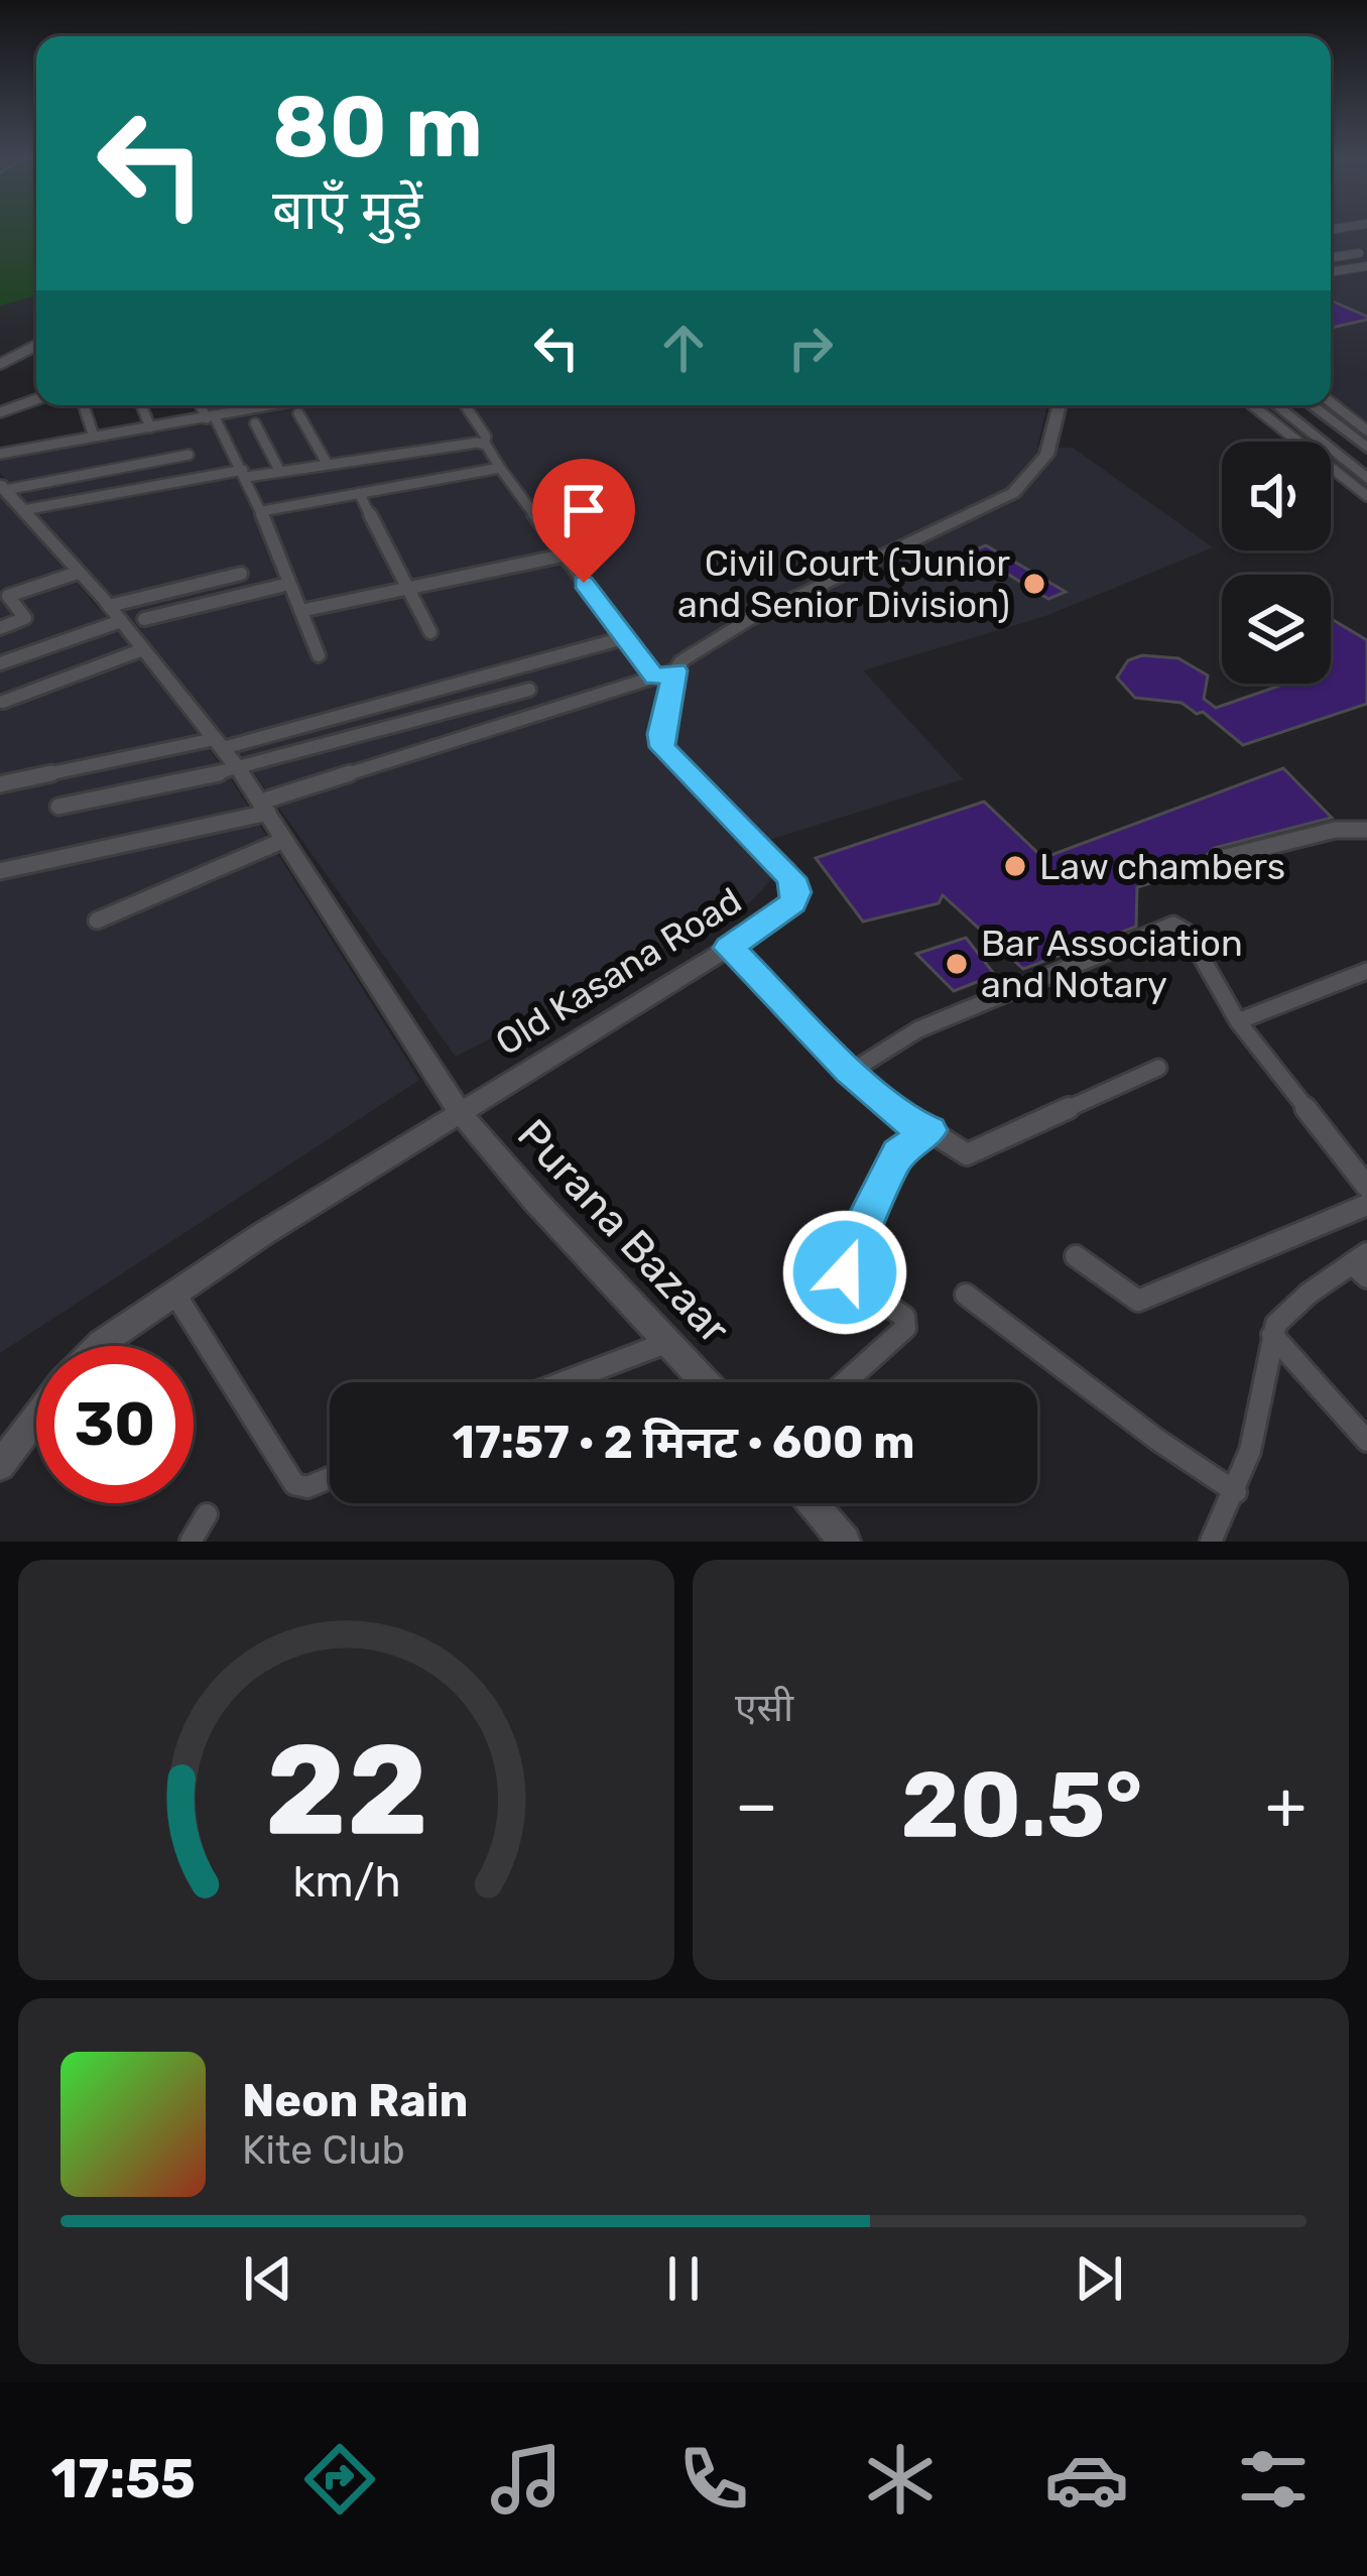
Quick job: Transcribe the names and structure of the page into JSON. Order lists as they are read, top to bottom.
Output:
{
  "streets": {
    "street": ["Old Kasana Road", "Purana Bazaar"]
  },
  "crossings": [
    ["Old Kasana Road", "Purana Bazaar"]
  ],
  "places": ["Civil Court (Junior and Senior Division)", "Law chambers", "Bar Association and Notary"],
  "page": {
    "turn": ["80 m", "बाएँ मुड़ें"],
    "limit": "30",
    "trip": "17:57 · 2 मिनट · 600 m",
    "tile": "एसी",
    "heat": ["−", "20.5°", "+"],
    "song": ["Neon Rain", "Kite Club"],
    "tabs": "17:55",
    "gauge": ["22", "km/h"]
  }
}
